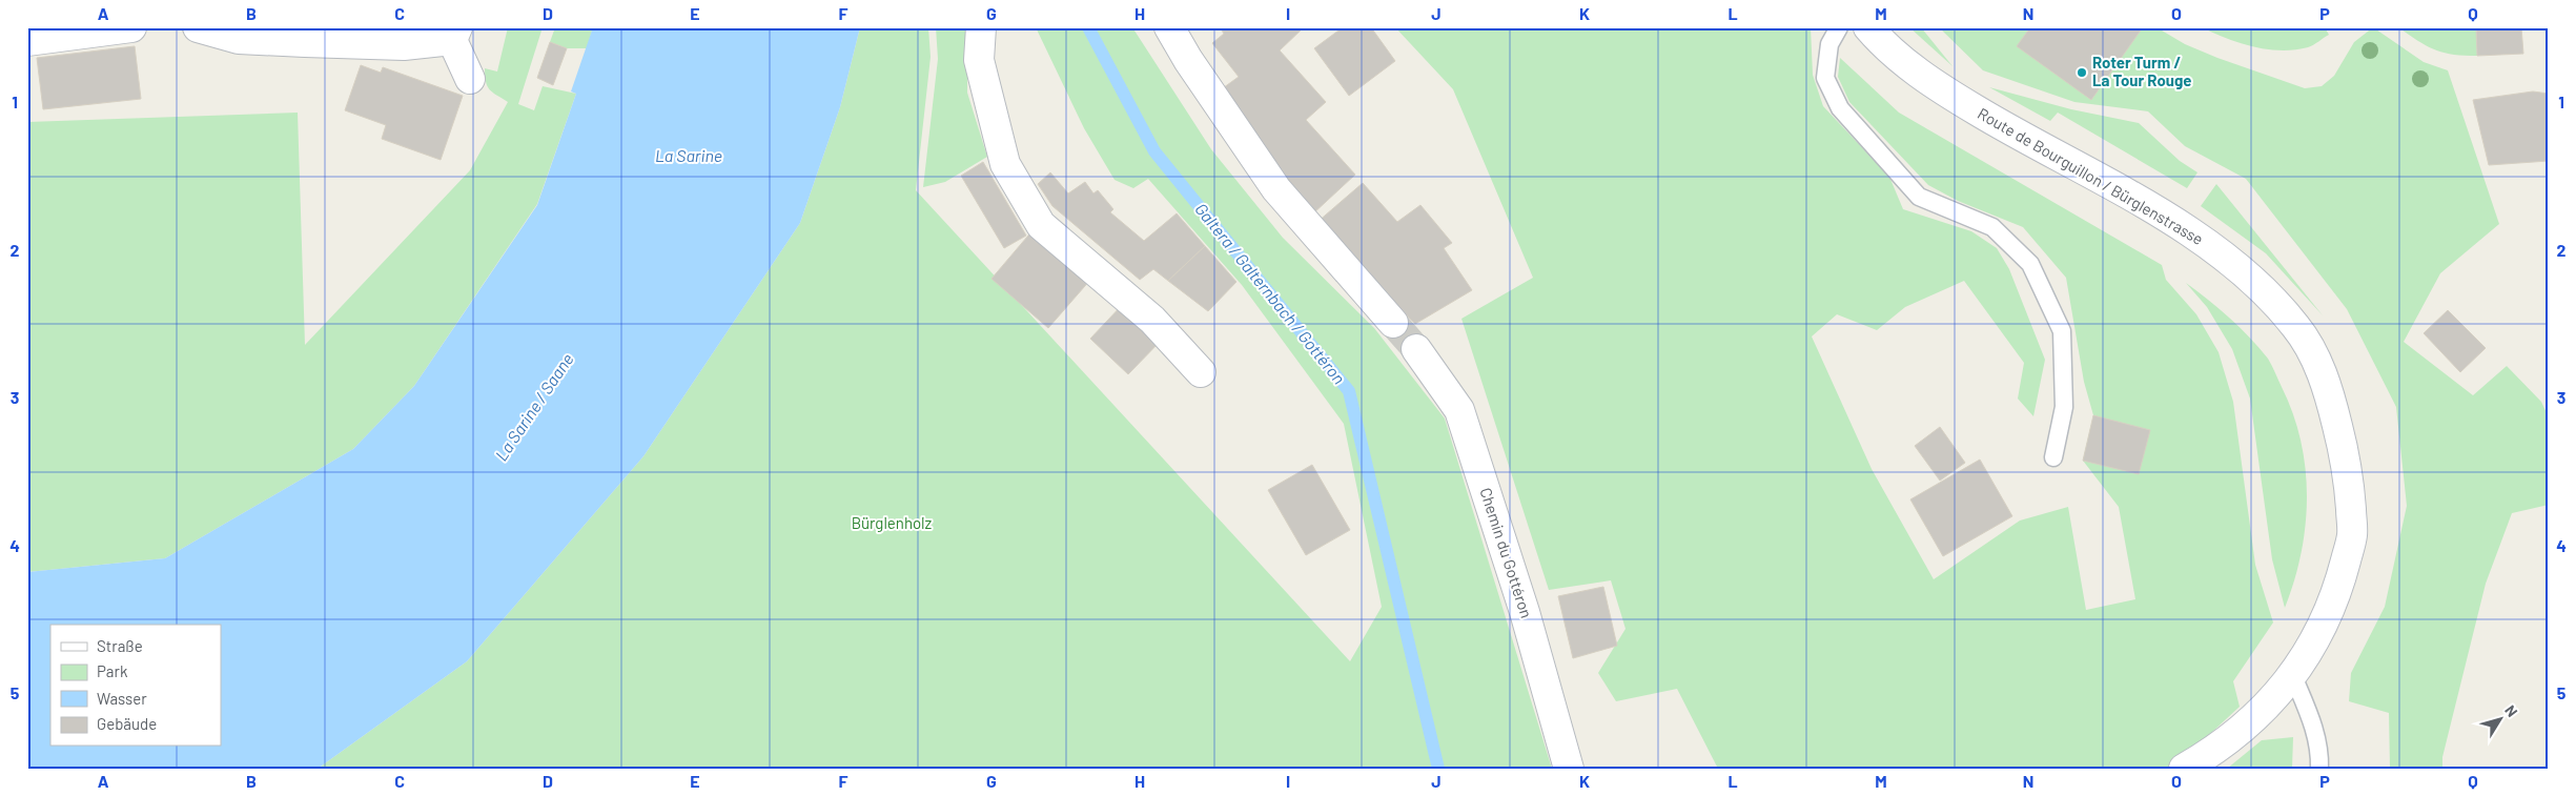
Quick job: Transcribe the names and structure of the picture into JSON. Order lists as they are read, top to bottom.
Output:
{
  "streets": {
    "street": ["Route de Bourguillon / Bürglenstrasse", "Chemin du Gottéron"]
  },
  "water": ["La Sarine", "Galtera / Galternbach / Gottéron", "La Sarine / Saane"],
  "parks": ["Bürglenholz"],
  "places": ["Roter Turm / La Tour Rouge"],
  "legend": [
    "Straße",
    "Park",
    "Wasser",
    "Gebäude"
  ],
  "north": "top right",
  "grid": {
    "columns": [
      "A",
      "B",
      "C",
      "D",
      "E",
      "F",
      "G",
      "H",
      "I",
      "J",
      "K",
      "L",
      "M",
      "N",
      "O",
      "P",
      "Q"
    ],
    "rows": [
      "1",
      "2",
      "3",
      "4",
      "5"
    ]
  }
}
